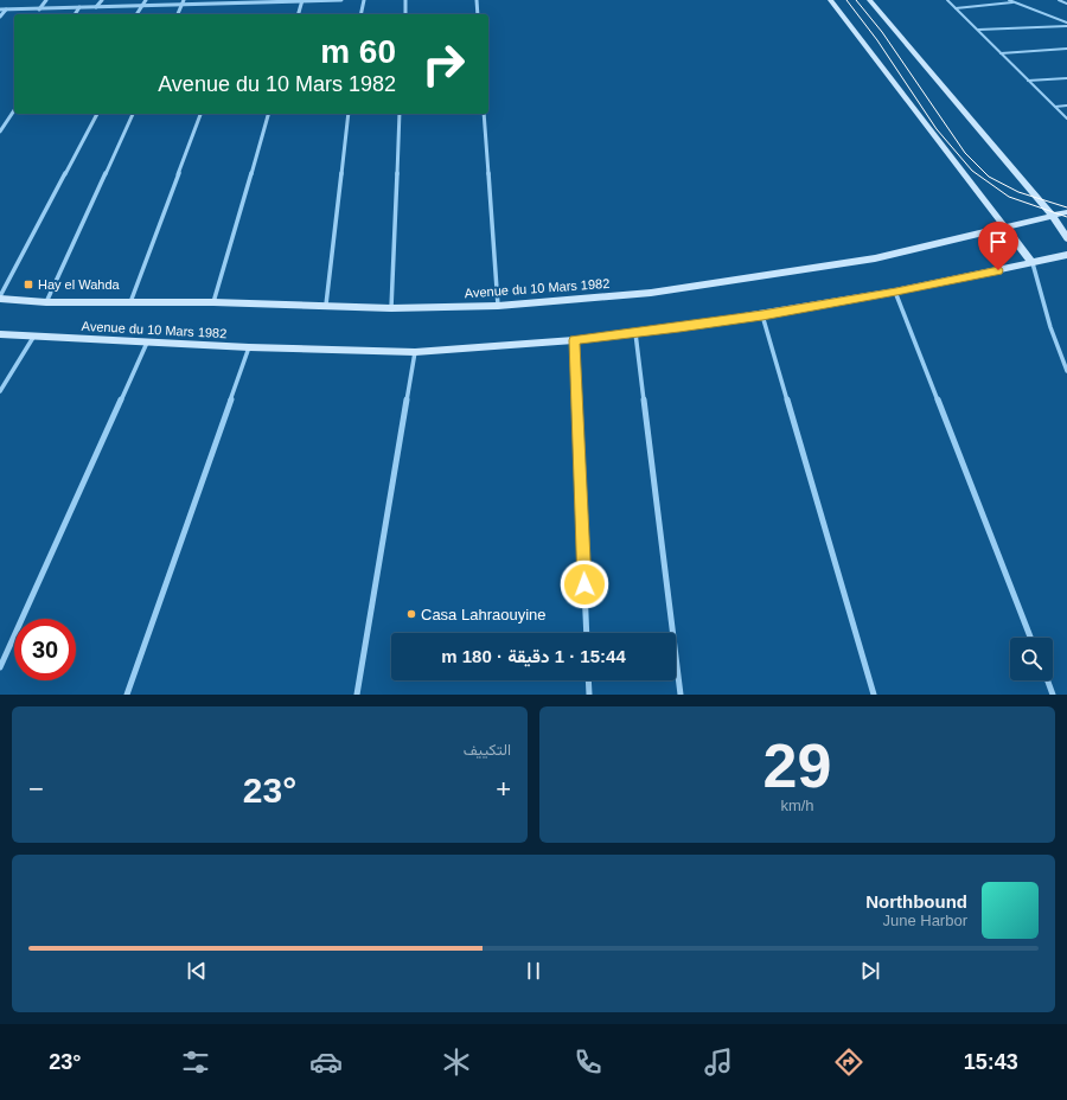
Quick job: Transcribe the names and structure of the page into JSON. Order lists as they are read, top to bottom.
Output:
{
  "streets": {
    "main road": ["Avenue du 10 Mars 1982"]
  },
  "places": {
    "transit": ["Hay el Wahda"],
    "other": ["Casa Lahraouyine"]
  },
  "page": {
    "turn": ["60 m", "Avenue du 10 Mars 1982"],
    "limit": "30",
    "trip": "15:44 · 1 دقيقة · 180 m",
    "tile": [
      ["29", "km/h"],
      "التكييف"
    ],
    "heat": ["−", "23°", "+"],
    "song": ["Northbound", "June Harbor"],
    "tabs": ["15:43", "23°"]
  }
}
